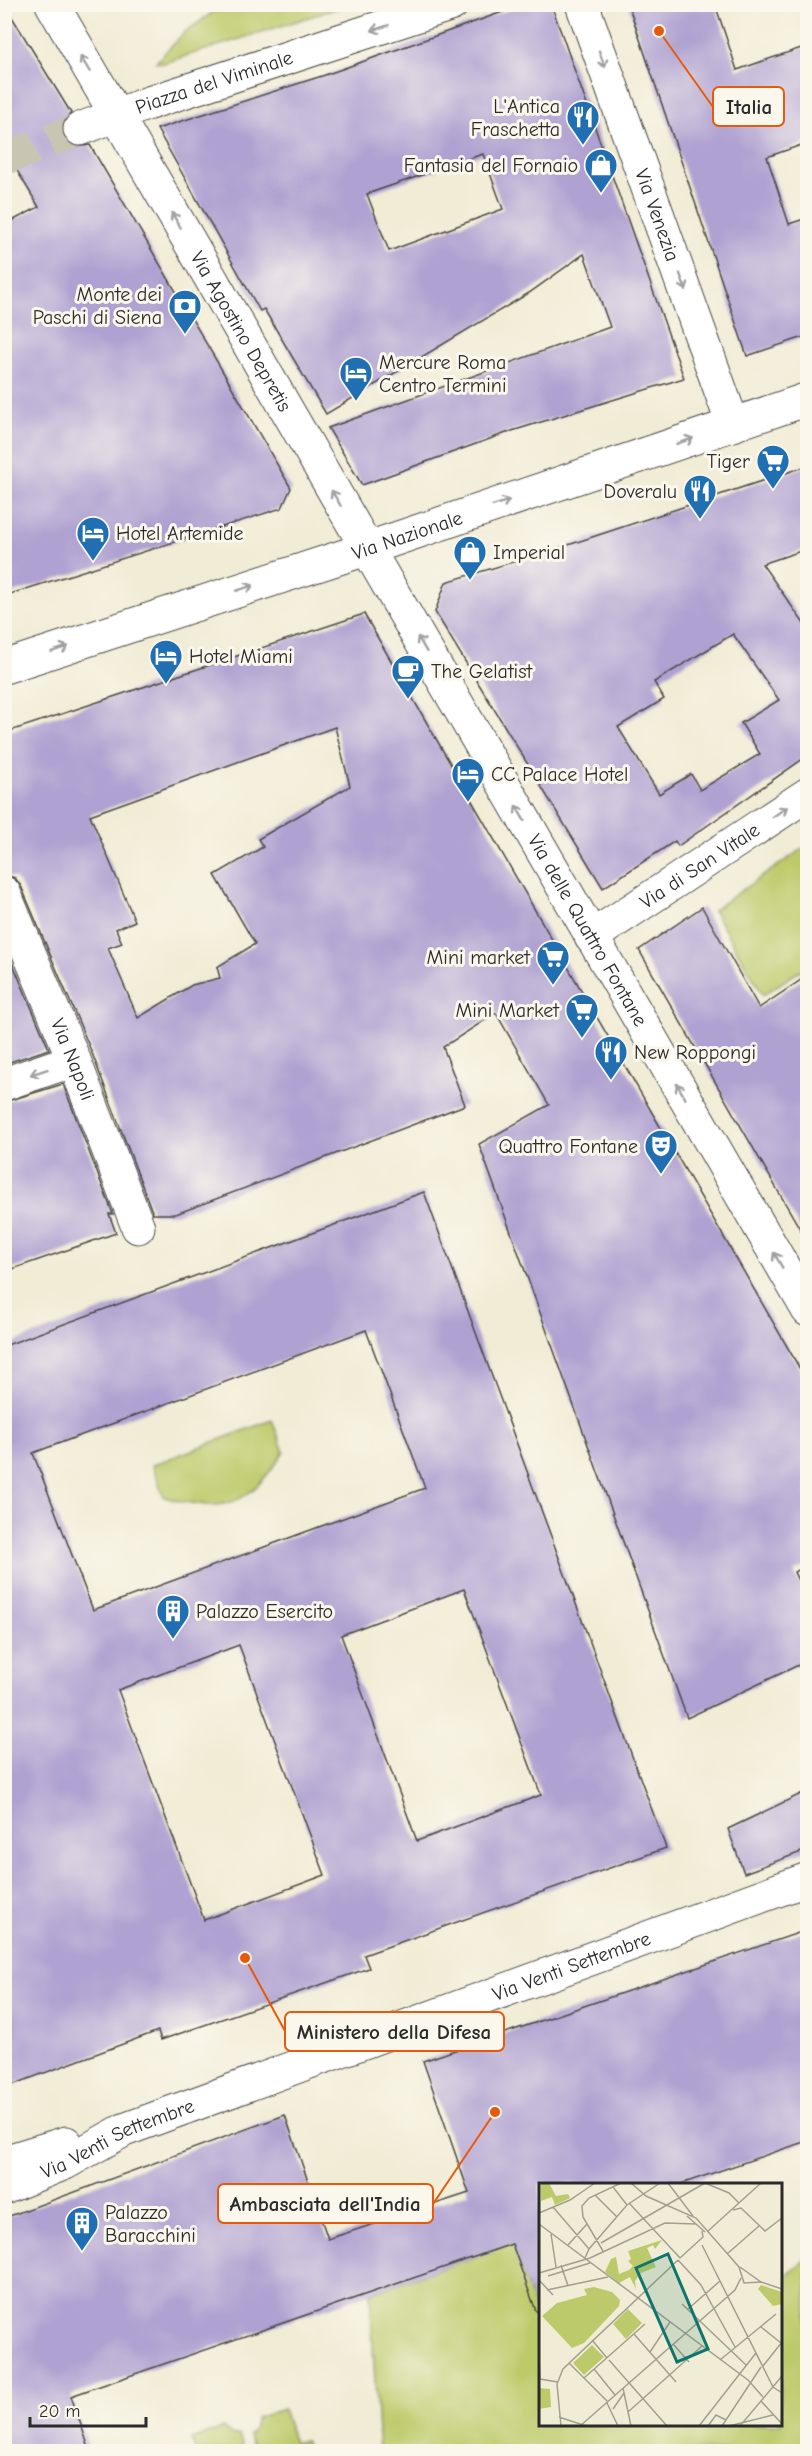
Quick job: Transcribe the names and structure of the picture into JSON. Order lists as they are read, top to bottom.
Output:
{
  "streets": {
    "street": [
      "Piazza del Viminale",
      "Via Venezia",
      "Via Agostino Depretis",
      "Via Nazionale",
      "Via di San Vitale",
      "Via delle Quattro Fontane",
      "Via Napoli",
      "Via Venti Settembre"
    ]
  },
  "crossings": [
    ["Piazza del Viminale", "Via Agostino Depretis"],
    ["Via Venezia", "Via Nazionale"],
    ["Via Agostino Depretis", "Via Nazionale"],
    ["Via Agostino Depretis", "Via delle Quattro Fontane"],
    ["Via Nazionale", "Via delle Quattro Fontane"],
    ["Via di San Vitale", "Via delle Quattro Fontane"]
  ],
  "one_way": [
    "Piazza del Viminale",
    "Via Venezia",
    "Via Agostino Depretis",
    "Via Nazionale",
    "Via di San Vitale",
    "Via delle Quattro Fontane"
  ],
  "places": {
    "other": ["Italia", "Ministero della Difesa", "Ambasciata dell'India"],
    "restaurant": ["L'Antica Fraschetta", "Doveralu", "New Roppongi"],
    "shop": ["Fantasia del Fornaio", "Imperial"],
    "bank": ["Monte dei Paschi di Siena"],
    "hotel": [
      "Mercure Roma Centro Termini",
      "Hotel Artemide",
      "Hotel Miami",
      "CC Palace Hotel"
    ],
    "supermarket": ["Tiger", "Mini market", "Mini Market"],
    "cafe": ["The Gelatist"],
    "theatre": ["Quattro Fontane"],
    "building": ["Palazzo Esercito", "Palazzo Baracchini"]
  },
  "scale_bar": "20 m"
}
